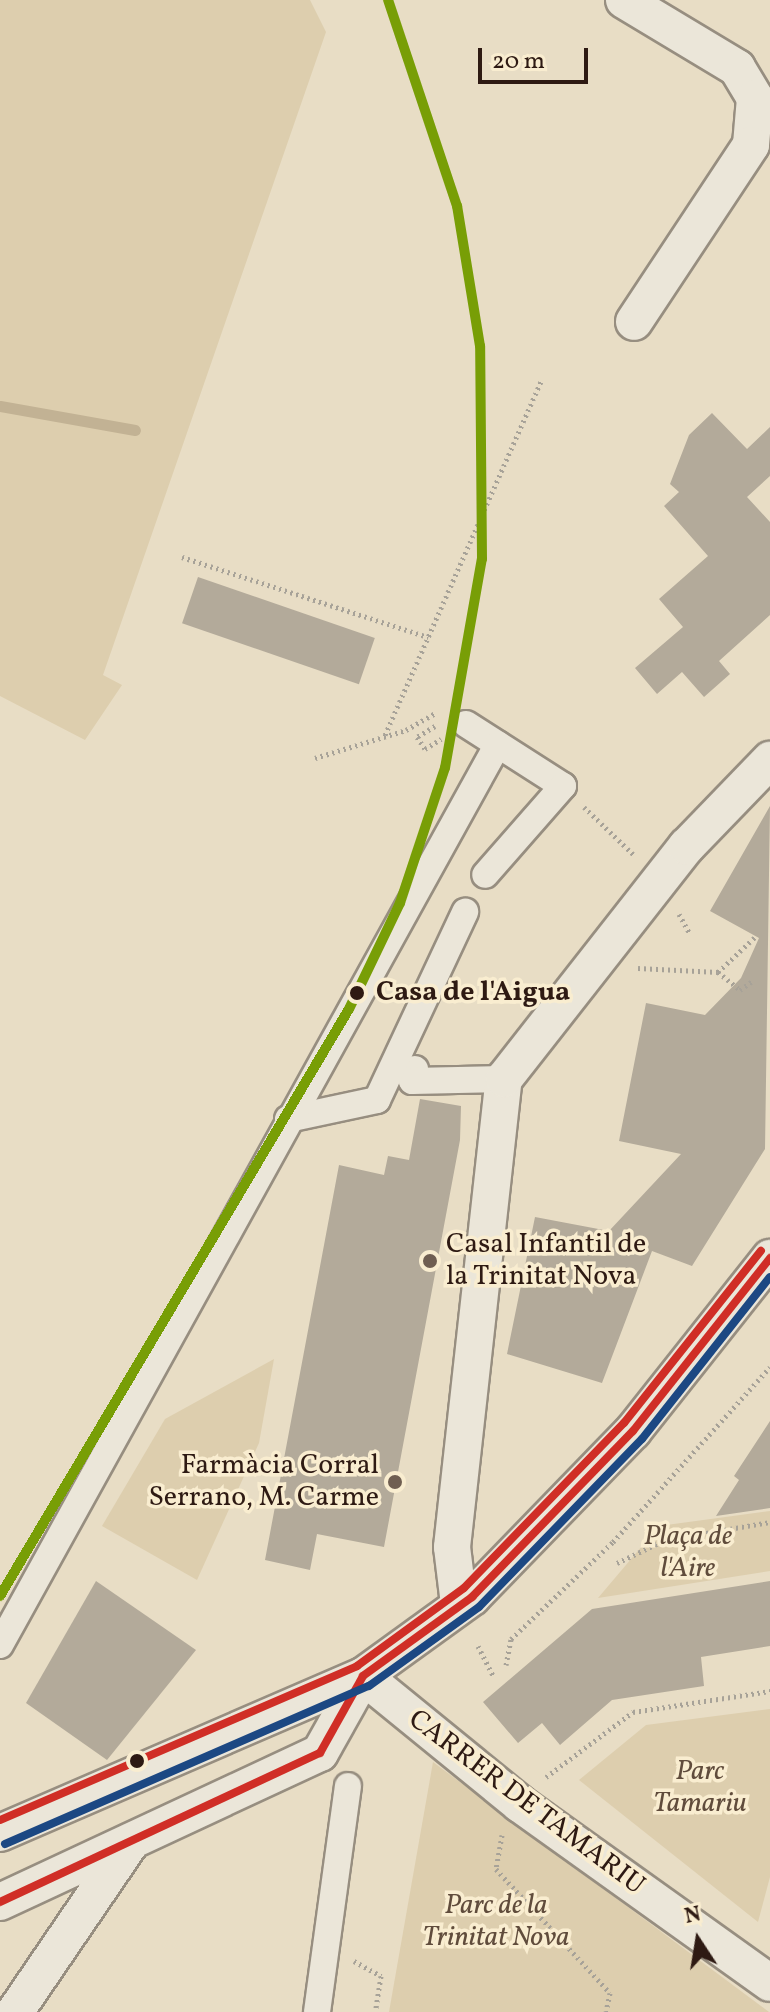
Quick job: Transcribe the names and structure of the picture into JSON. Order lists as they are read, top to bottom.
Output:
{
  "streets": {
    "street": ["CARRER DE TAMARIU"]
  },
  "parks": ["Plaça de l'Aire", "Parc Tamariu", "Parc de la Trinitat Nova"],
  "places": ["Casa de l'Aigua", "Casal Infantil de la Trinitat Nova", "Farmàcia Corral Serrano, M. Carme"],
  "scale_bar": "20 m",
  "north": "top"
}
